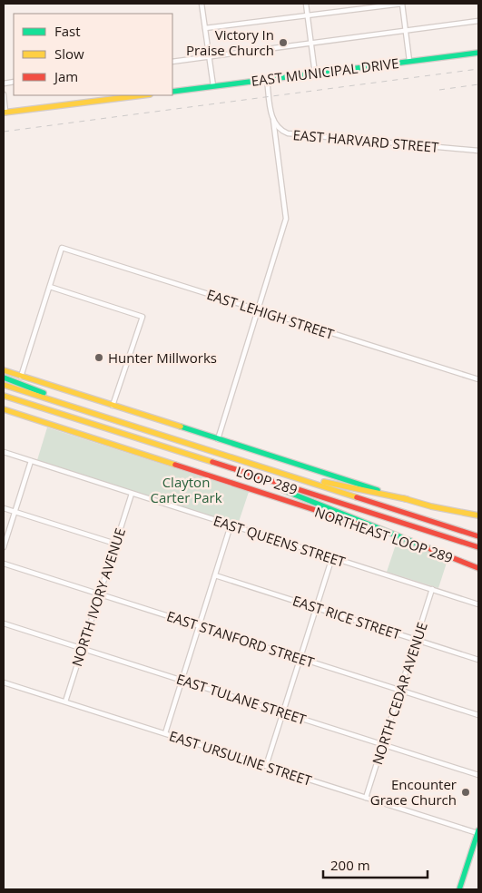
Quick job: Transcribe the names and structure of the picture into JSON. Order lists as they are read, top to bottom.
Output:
{
  "streets": {
    "main road": ["EAST MUNICIPAL DRIVE", "LOOP 289", "NORTHEAST LOOP 289"],
    "street": [
      "EAST HARVARD STREET",
      "EAST LEHIGH STREET",
      "EAST QUEENS STREET",
      "NORTH IVORY AVENUE",
      "EAST RICE STREET",
      "EAST STANFORD STREET",
      "NORTH CEDAR AVENUE",
      "EAST TULANE STREET",
      "EAST URSULINE STREET"
    ]
  },
  "crossings": [
    ["EAST QUEENS STREET", "NORTH IVORY AVENUE"],
    ["EAST QUEENS STREET", "NORTH CEDAR AVENUE"],
    ["NORTH IVORY AVENUE", "EAST STANFORD STREET"],
    ["NORTH IVORY AVENUE", "EAST TULANE STREET"],
    ["NORTH IVORY AVENUE", "EAST URSULINE STREET"],
    ["EAST RICE STREET", "NORTH CEDAR AVENUE"],
    ["EAST STANFORD STREET", "NORTH CEDAR AVENUE"],
    ["NORTH CEDAR AVENUE", "EAST TULANE STREET"],
    ["NORTH CEDAR AVENUE", "EAST URSULINE STREET"]
  ],
  "parks": ["Clayton Carter Park"],
  "places": ["Victory In Praise Church", "Hunter Millworks", "Encounter Grace Church"],
  "legend": ["Fast", "Slow", "Jam"],
  "scale_bar": "200 m"
}
